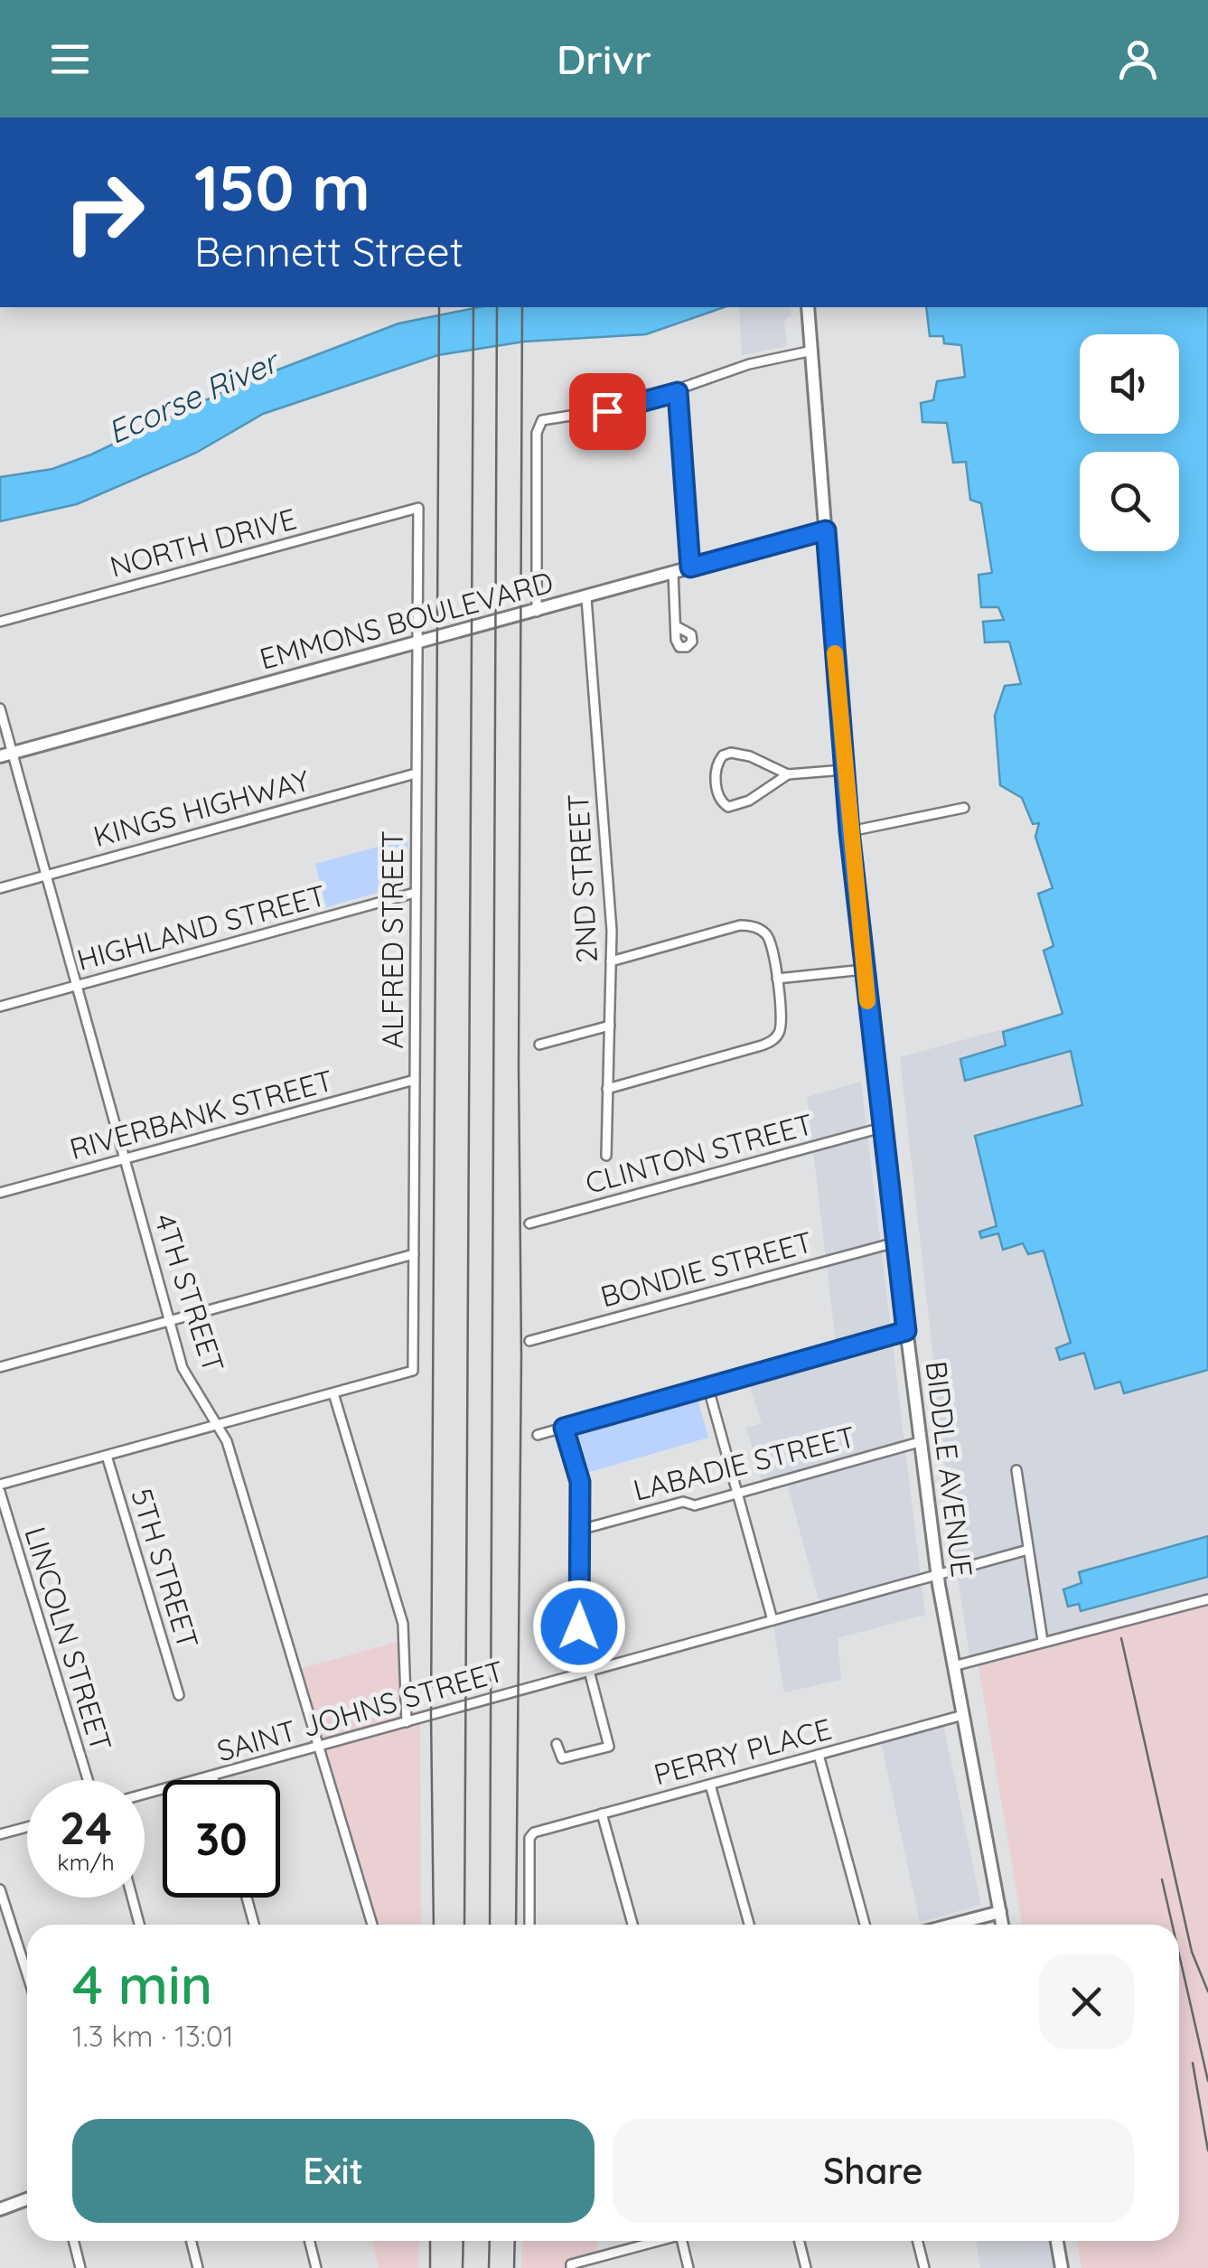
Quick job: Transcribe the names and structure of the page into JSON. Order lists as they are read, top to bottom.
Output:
{
  "streets": {
    "main road": ["EMMONS BOULEVARD", "BIDDLE AVENUE"],
    "street": [
      "NORTH DRIVE",
      "KINGS HIGHWAY",
      "2ND STREET",
      "HIGHLAND STREET",
      "ALFRED STREET",
      "RIVERBANK STREET",
      "CLINTON STREET",
      "BONDIE STREET",
      "4TH STREET",
      "LABADIE STREET",
      "5TH STREET",
      "LINCOLN STREET",
      "SAINT JOHNS STREET",
      "PERRY PLACE"
    ]
  },
  "crossings": [
    ["NORTH DRIVE", "ALFRED STREET"],
    ["EMMONS BOULEVARD", "2ND STREET"],
    ["EMMONS BOULEVARD", "ALFRED STREET"],
    ["EMMONS BOULEVARD", "4TH STREET"],
    ["EMMONS BOULEVARD", "BIDDLE AVENUE"],
    ["KINGS HIGHWAY", "ALFRED STREET"],
    ["KINGS HIGHWAY", "4TH STREET"],
    ["HIGHLAND STREET", "ALFRED STREET"],
    ["HIGHLAND STREET", "4TH STREET"],
    ["ALFRED STREET", "RIVERBANK STREET"],
    ["RIVERBANK STREET", "4TH STREET"],
    ["CLINTON STREET", "BIDDLE AVENUE"],
    ["BONDIE STREET", "BIDDLE AVENUE"],
    ["4TH STREET", "SAINT JOHNS STREET"],
    ["LABADIE STREET", "BIDDLE AVENUE"],
    ["BIDDLE AVENUE", "SAINT JOHNS STREET"],
    ["BIDDLE AVENUE", "PERRY PLACE"]
  ],
  "water": ["Ecorse River"],
  "page": {
    "header": "Drivr",
    "turn": ["150 m", "Bennett Street"],
    "speed": "24 km/h",
    "limit": "30",
    "heading": ["4 min", "1.3 km · 13:01"],
    "buttons": ["Exit", "Share"]
  }
}
